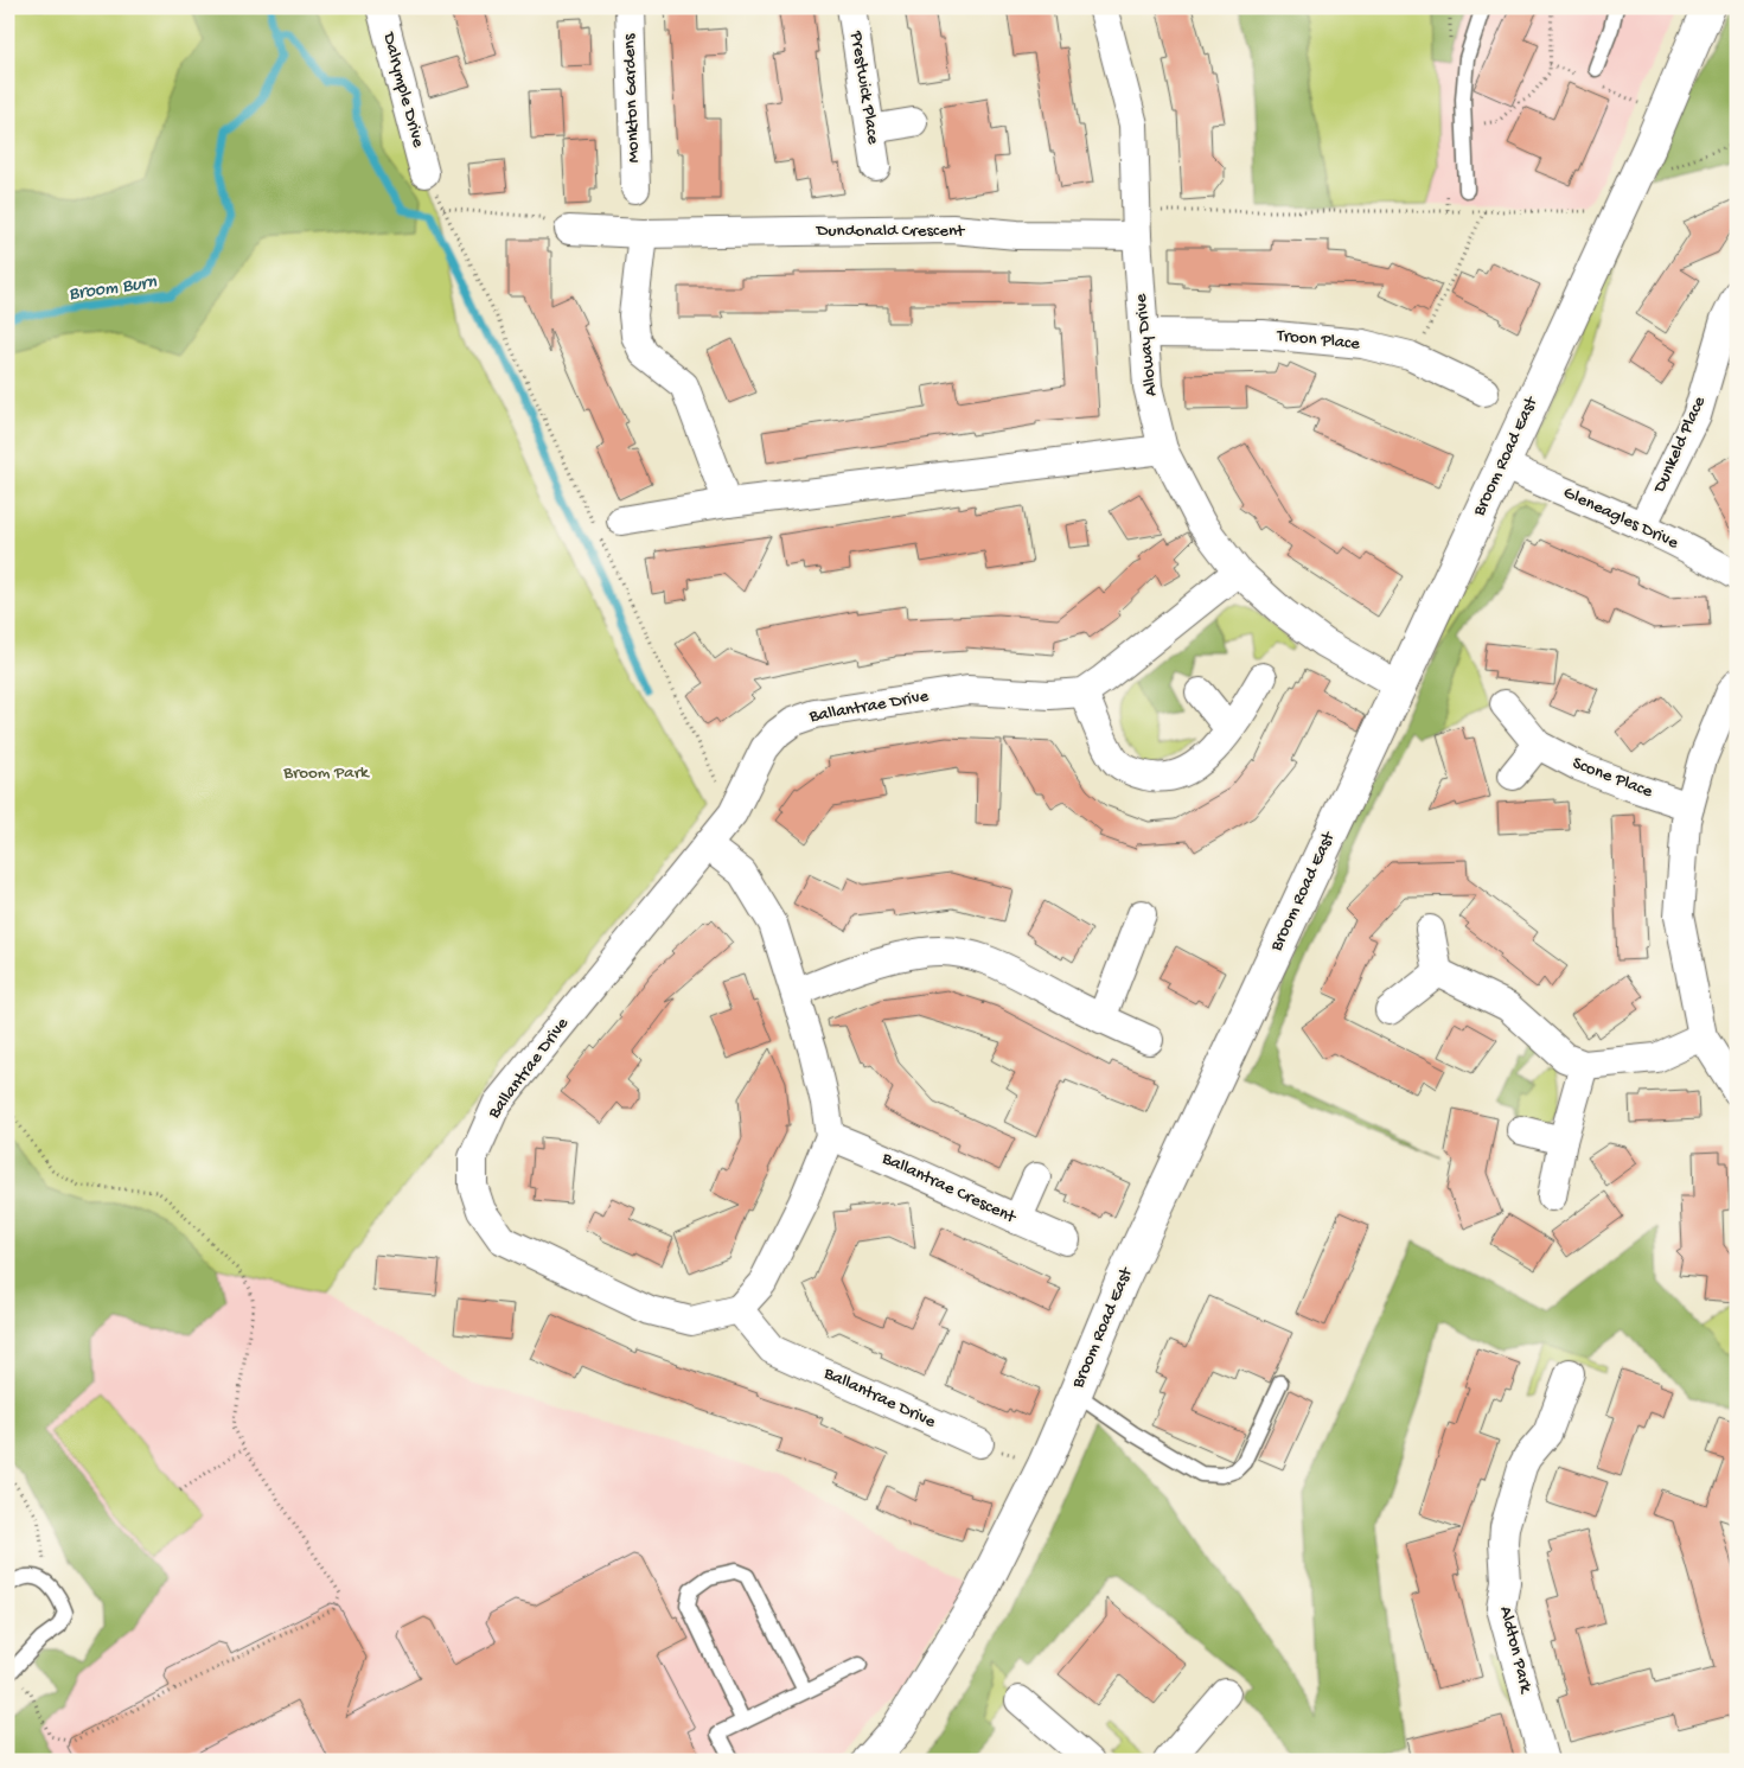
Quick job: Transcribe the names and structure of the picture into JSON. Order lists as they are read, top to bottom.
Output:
{
  "streets": {
    "street": [
      "Prestwick Place",
      "Dalrymple Drive",
      "Monkton Gardens",
      "Dundonald Crescent",
      "Troon Place",
      "Alloway Drive",
      "Dunkeld Place",
      "Broom Road East",
      "Gleneagles Drive",
      "Ballantrae Drive",
      "Scone Place",
      "Ballantrae Crescent",
      "Aldton Park"
    ]
  },
  "crossings": [
    ["Dundonald Crescent", "Alloway Drive"],
    ["Troon Place", "Alloway Drive"],
    ["Alloway Drive", "Broom Road East"],
    ["Dunkeld Place", "Gleneagles Drive"],
    ["Broom Road East", "Gleneagles Drive"]
  ],
  "water": ["Broom Burn"],
  "parks": ["Broom Park"]
}
